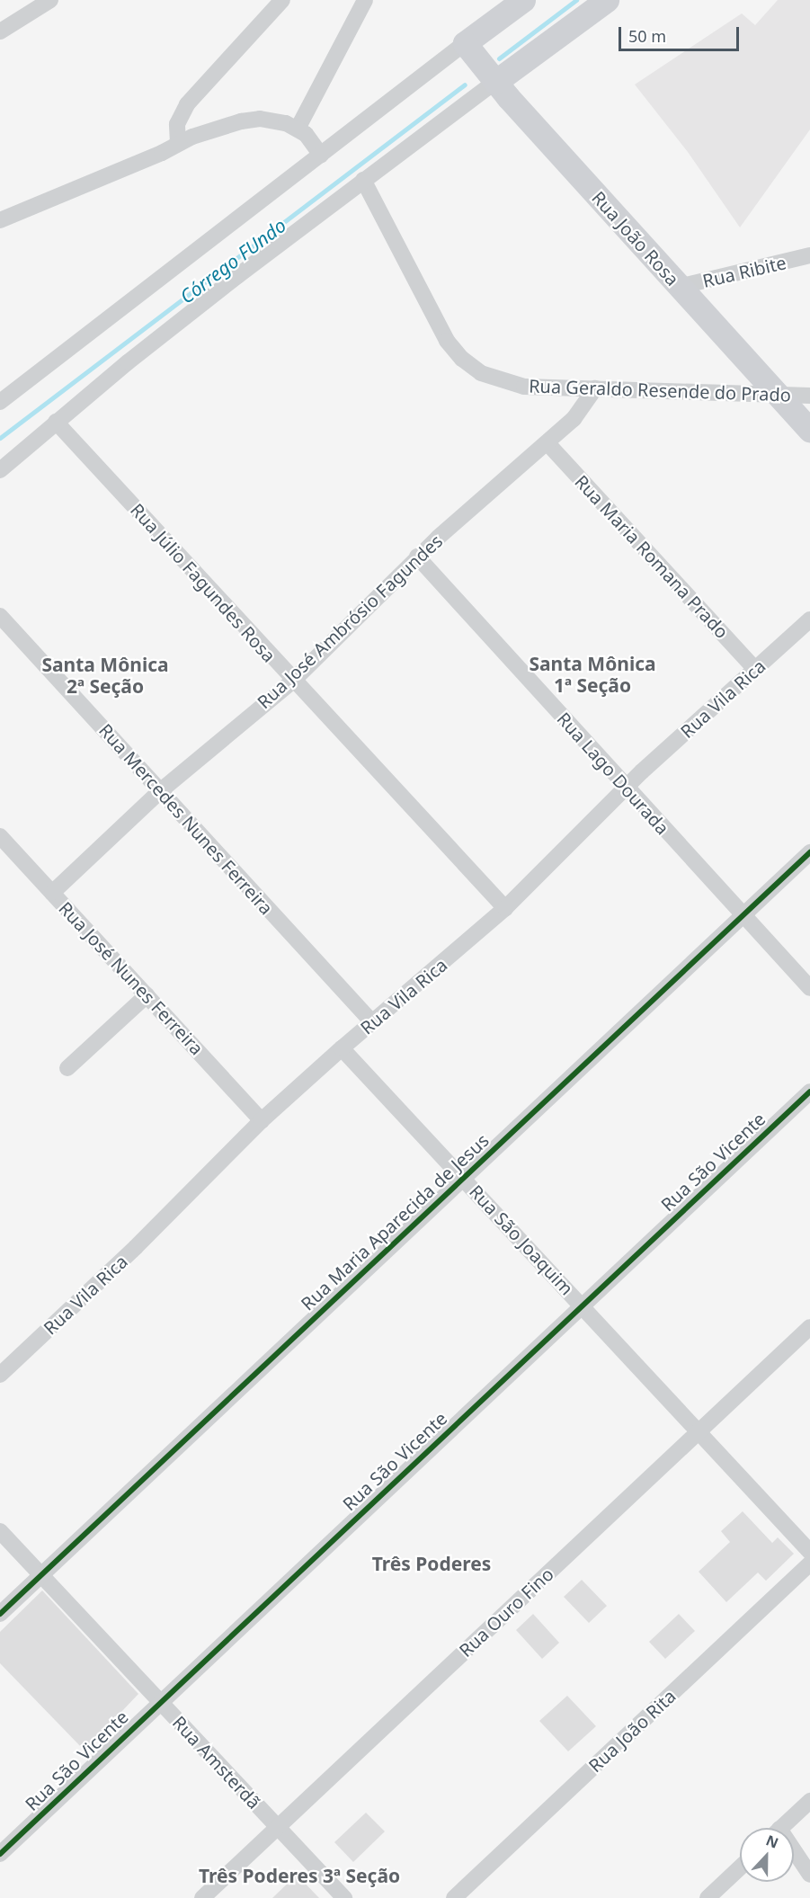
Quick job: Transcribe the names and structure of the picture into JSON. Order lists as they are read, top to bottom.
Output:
{
  "streets": {
    "main road": ["Rua João Rosa"],
    "street": [
      "Rua Ribite",
      "Rua Geraldo Resende do Prado",
      "Rua Maria Romana Prado",
      "Rua Júlio Fagundes Rosa",
      "Rua José Ambrósio Fagundes",
      "Rua Vila Rica",
      "Rua Lago Dourada",
      "Rua Mercedes Nunes Ferreira",
      "Rua José Nunes Ferreira",
      "Rua São Vicente",
      "Rua Maria Aparecida de Jesus",
      "Rua São Joaquim",
      "Rua Ouro Fino",
      "Rua João Rita",
      "Rua Amsterdã"
    ]
  },
  "crossings": [
    ["Rua João Rosa", "Rua Ribite"],
    ["Rua João Rosa", "Rua Geraldo Resende do Prado"],
    ["Rua Geraldo Resende do Prado", "Rua José Ambrósio Fagundes"],
    ["Rua Maria Romana Prado", "Rua José Ambrósio Fagundes"],
    ["Rua Maria Romana Prado", "Rua Vila Rica"],
    ["Rua Júlio Fagundes Rosa", "Rua José Ambrósio Fagundes"],
    ["Rua Júlio Fagundes Rosa", "Rua Vila Rica"],
    ["Rua José Ambrósio Fagundes", "Rua Lago Dourada"],
    ["Rua José Ambrósio Fagundes", "Rua Mercedes Nunes Ferreira"],
    ["Rua José Ambrósio Fagundes", "Rua José Nunes Ferreira"],
    ["Rua Vila Rica", "Rua Lago Dourada"],
    ["Rua Vila Rica", "Rua Mercedes Nunes Ferreira"],
    ["Rua Vila Rica", "Rua José Nunes Ferreira"],
    ["Rua Vila Rica", "Rua São Joaquim"],
    ["Rua Lago Dourada", "Rua Maria Aparecida de Jesus"],
    ["Rua São Vicente", "Rua São Joaquim"],
    ["Rua São Vicente", "Rua Amsterdã"],
    ["Rua Maria Aparecida de Jesus", "Rua São Joaquim"],
    ["Rua Maria Aparecida de Jesus", "Rua Amsterdã"],
    ["Rua São Joaquim", "Rua Ouro Fino"],
    ["Rua Ouro Fino", "Rua Amsterdã"]
  ],
  "districts": [
    "Santa Mônica 1ª Seção",
    "Santa Mônica 2ª Seção",
    "Três Poderes",
    "Três Poderes 3ª Seção"
  ],
  "water": ["Córrego FUndo"],
  "scale_bar": "50 m",
  "north": "top"
}
